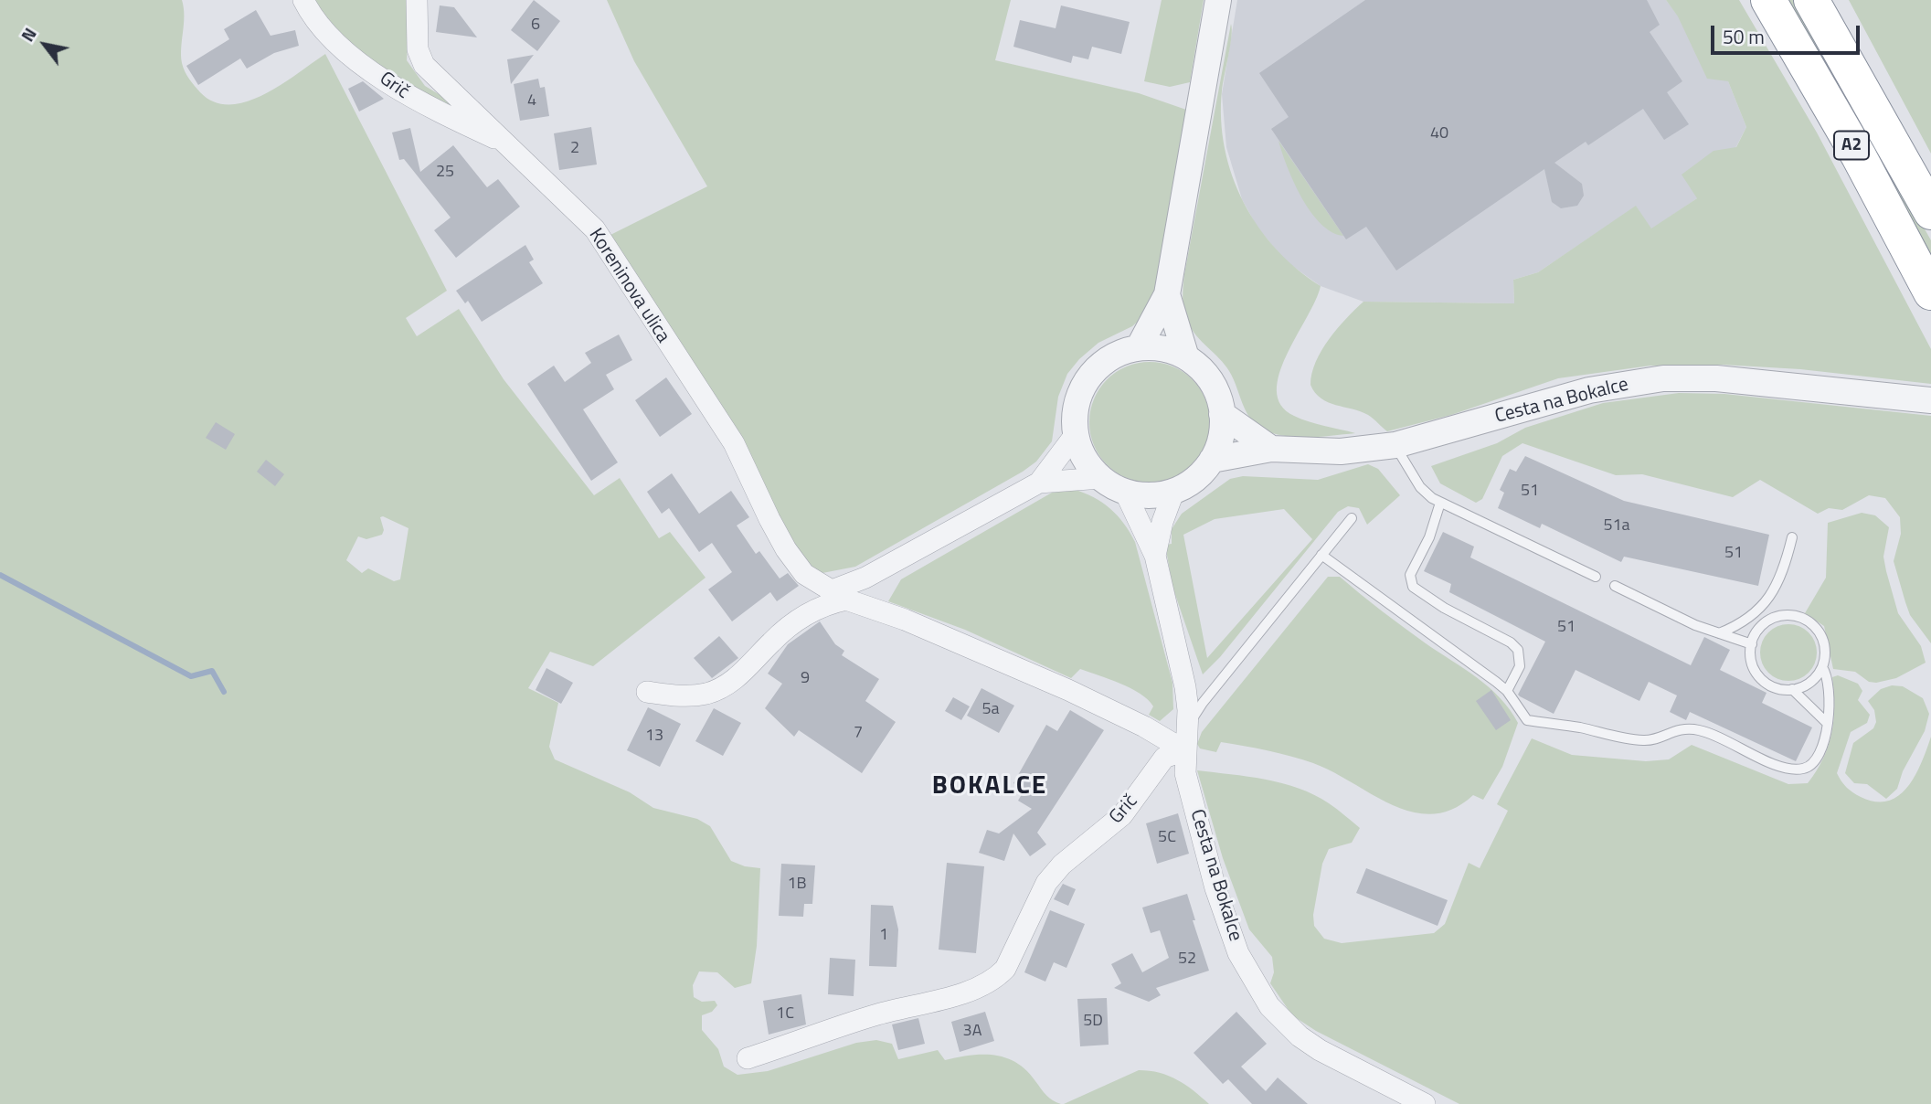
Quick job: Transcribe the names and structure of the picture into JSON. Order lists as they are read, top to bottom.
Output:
{
  "streets": {
    "highway": ["A2"],
    "street": ["Grič", "Koreninova ulica", "Cesta na Bokalce"]
  },
  "crossings": [
    ["Grič", "Koreninova ulica"],
    ["Grič", "Cesta na Bokalce"]
  ],
  "districts": ["BOKALCE"],
  "house_numbers": [
    "6",
    "4",
    "40",
    "2",
    "25",
    "51",
    "51a",
    "51",
    "51",
    "9",
    "5a",
    "7",
    "13",
    "5C",
    "1B",
    "1",
    "52",
    "1C",
    "5D",
    "3A"
  ],
  "scale_bar": "50 m",
  "north": "top left"
}
